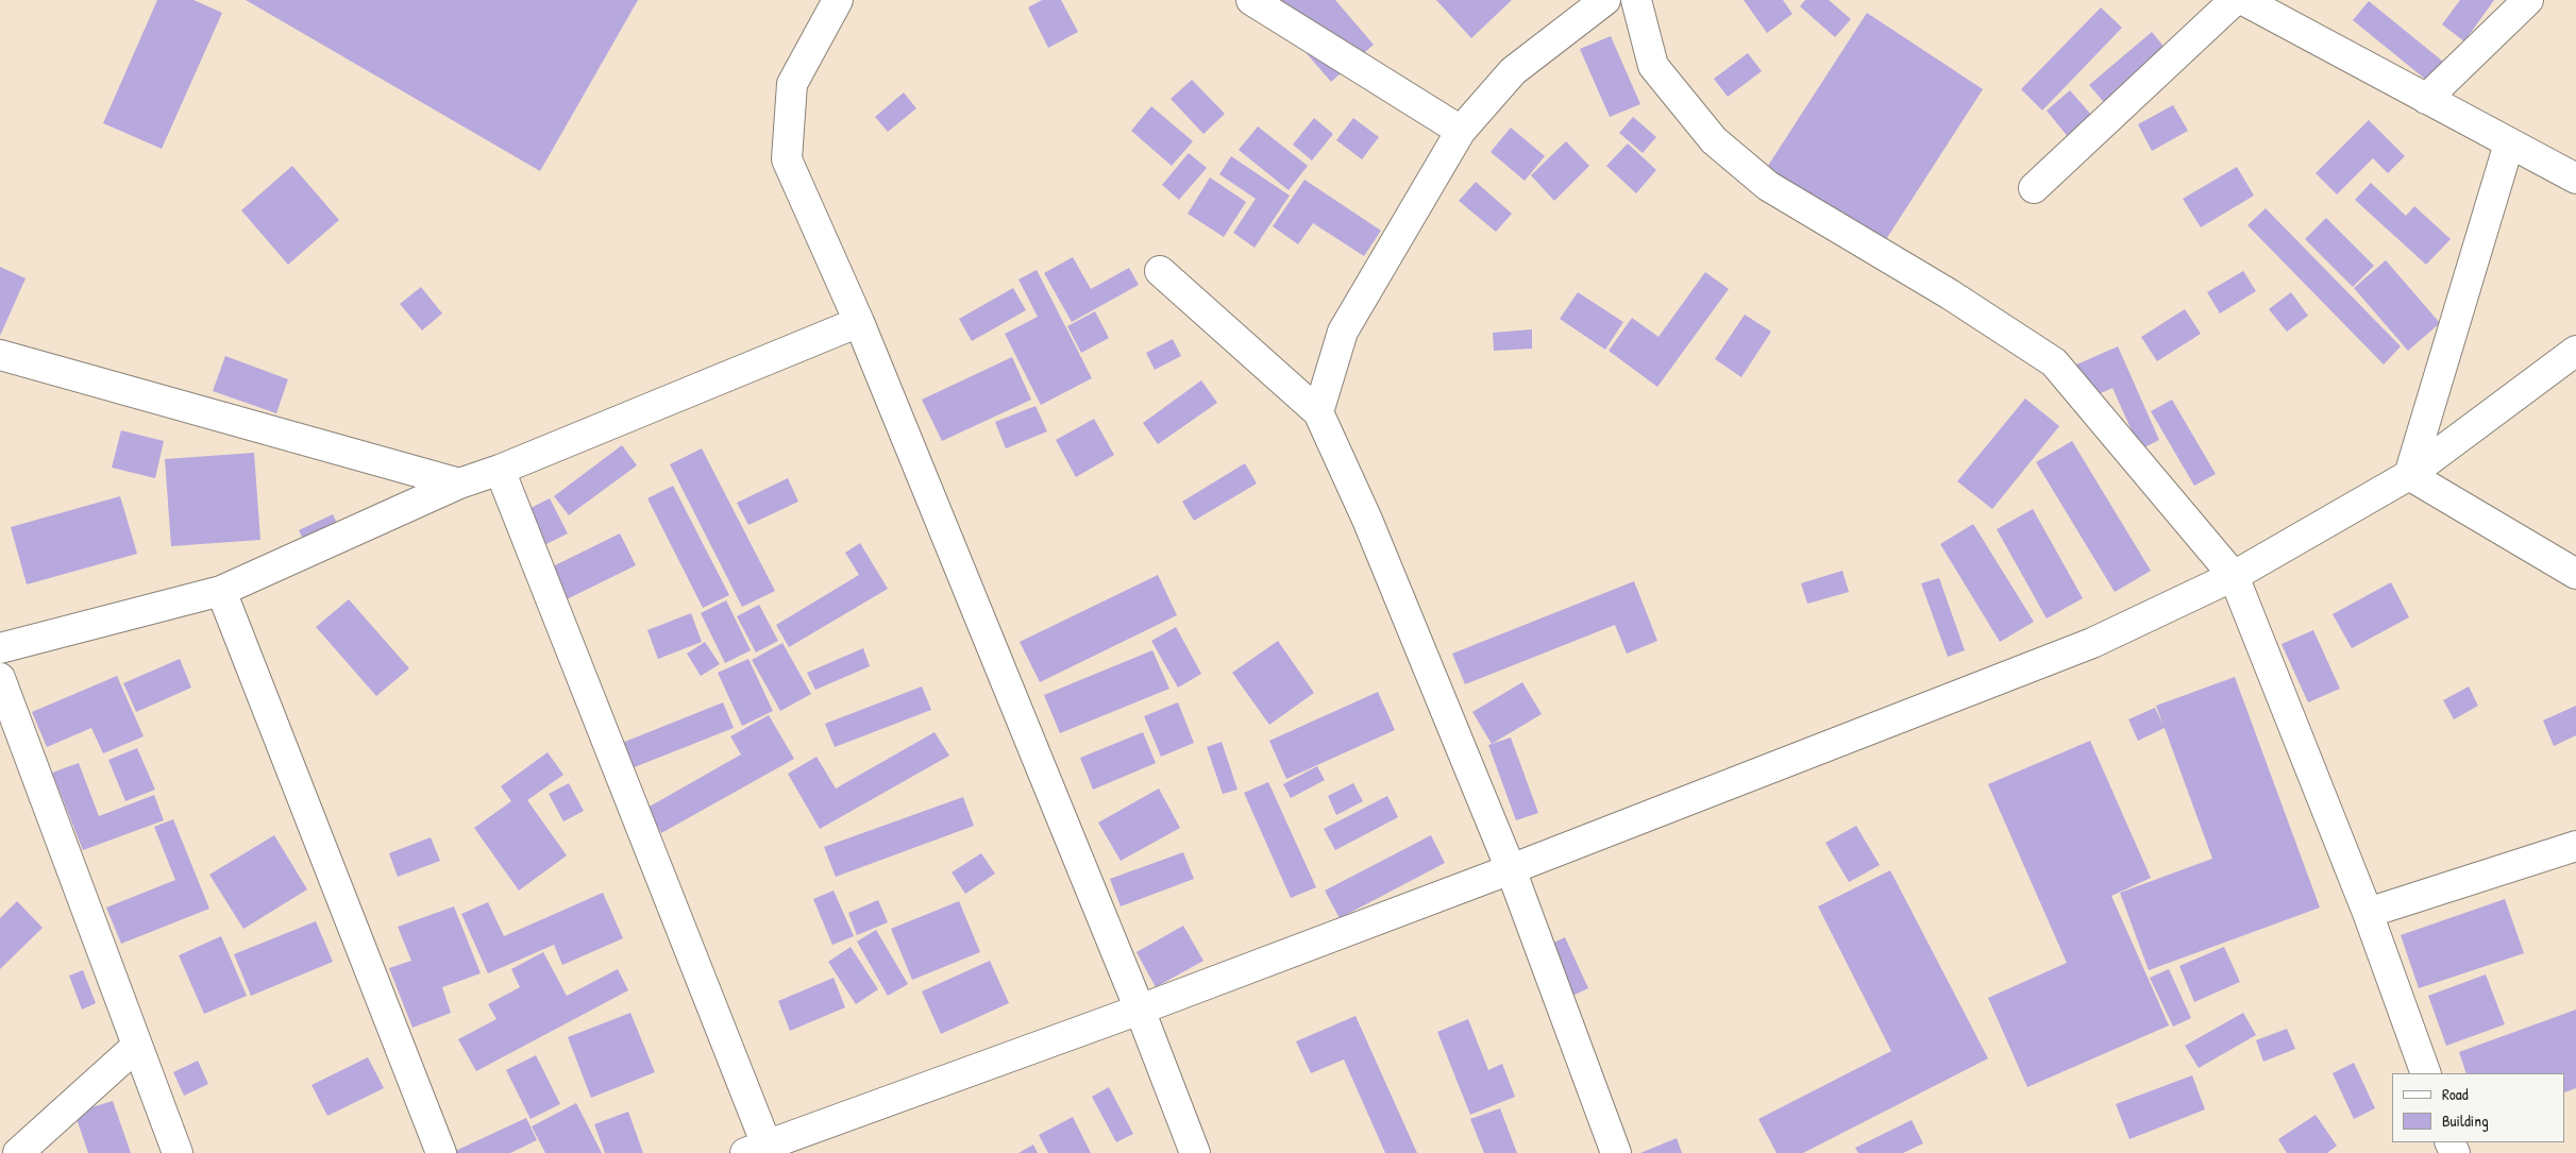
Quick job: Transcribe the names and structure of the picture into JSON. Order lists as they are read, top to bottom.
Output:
{
  "legend": ["Road", "Building"]
}
